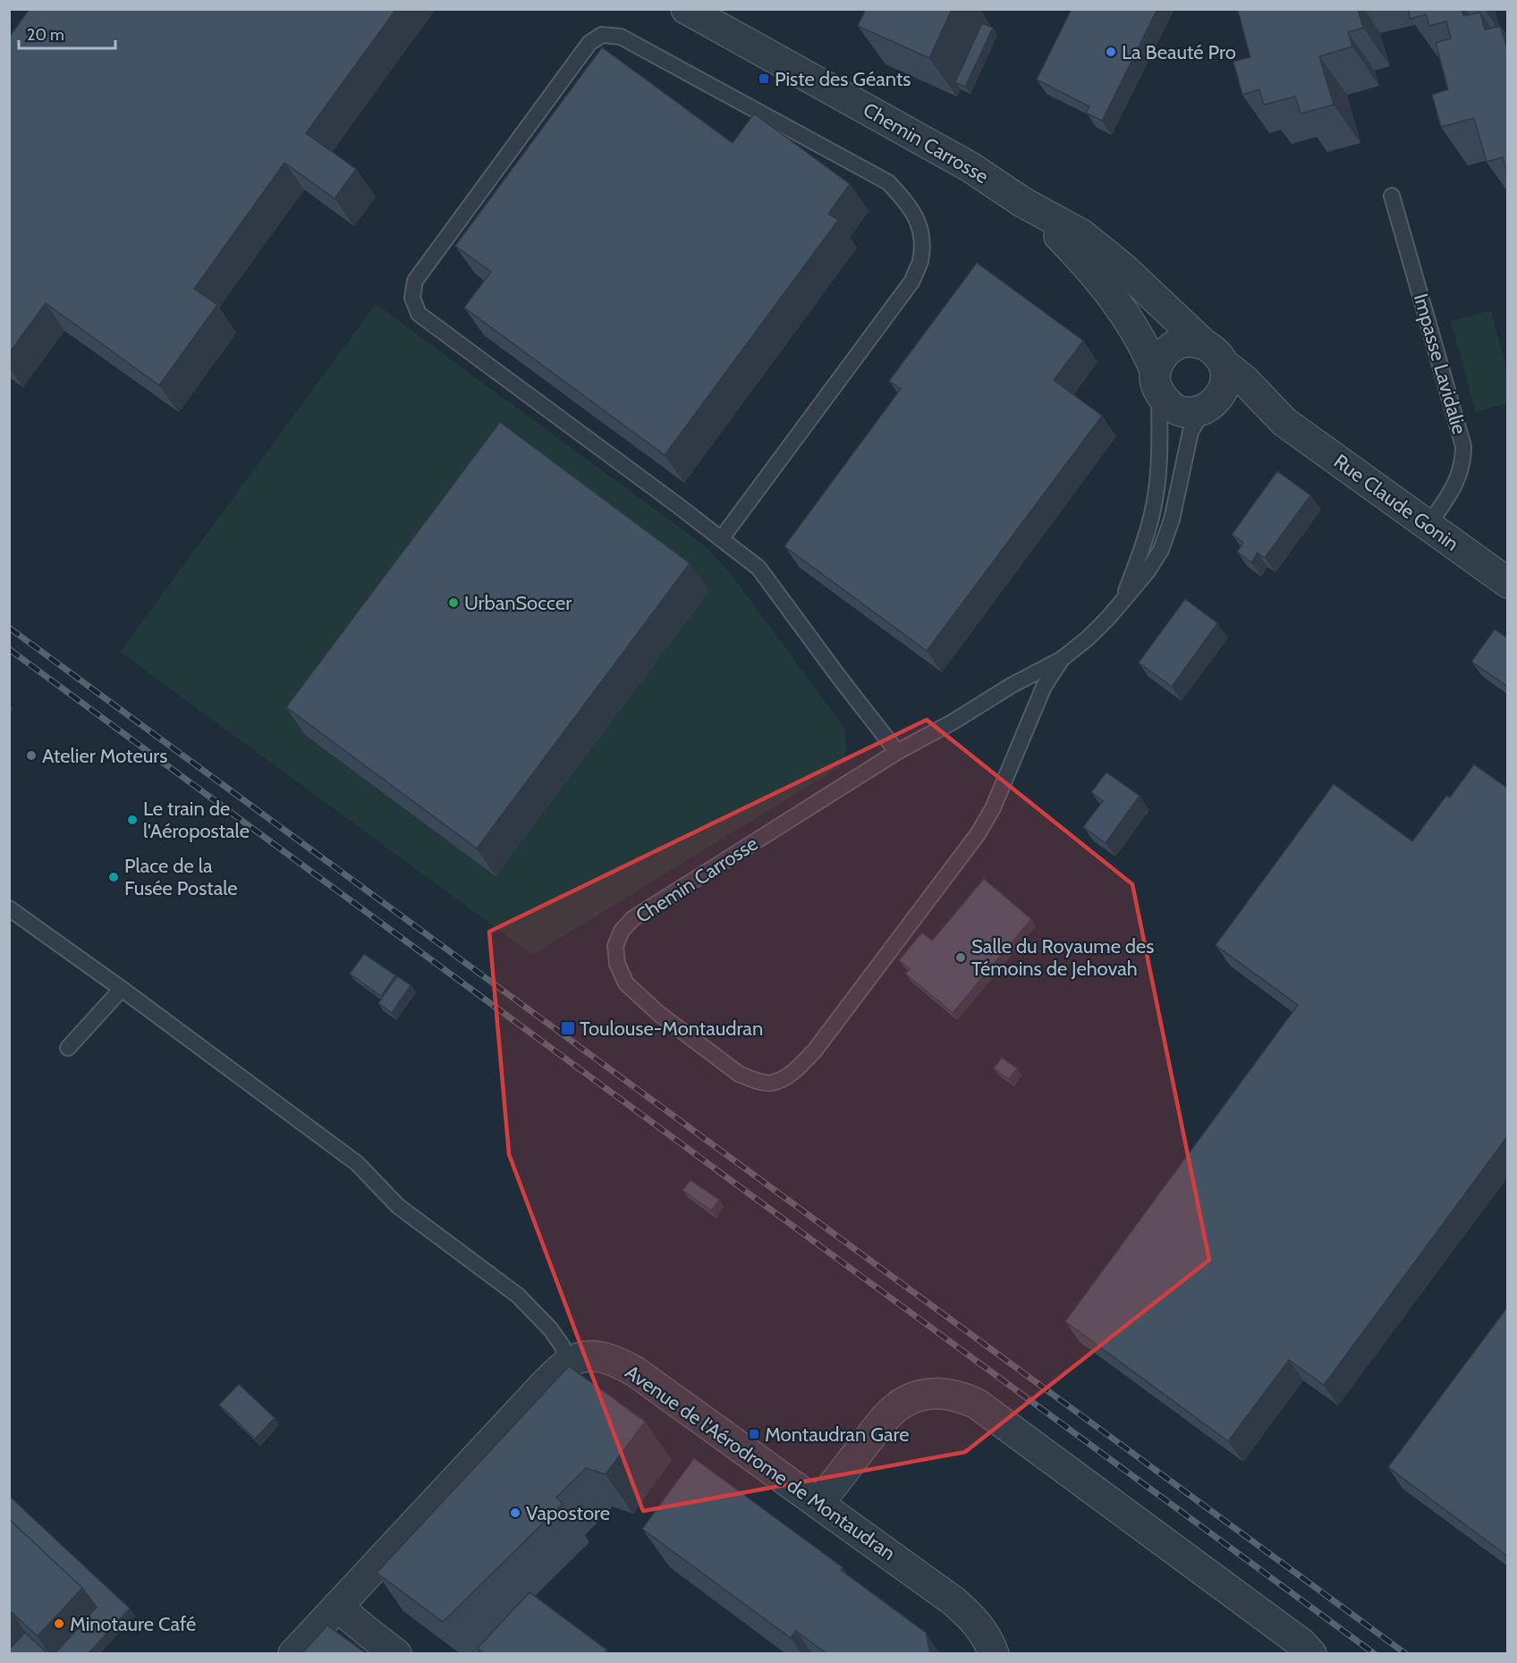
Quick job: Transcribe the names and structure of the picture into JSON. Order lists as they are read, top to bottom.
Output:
{
  "streets": {
    "street": ["Chemin Carrosse", "Rue Claude Gonin", "Avenue de l'Aérodrome de Montaudran"],
    "lane": ["Impasse Lavidalie"]
  },
  "crossings": [
    ["Chemin Carrosse", "Rue Claude Gonin"],
    ["Impasse Lavidalie", "Rue Claude Gonin"]
  ],
  "places": {
    "other": [
      "La Beauté Pro",
      "UrbanSoccer",
      "Atelier Moteurs",
      "Le train de l'Aéropostale",
      "Place de la Fusée Postale",
      "Salle du Royaume des Témoins de Jehovah",
      "Vapostore",
      "Minotaure Café"
    ],
    "transit": ["Piste des Géants", "Toulouse-Montaudran", "Montaudran Gare"]
  },
  "scale_bar": "20 m"
}
